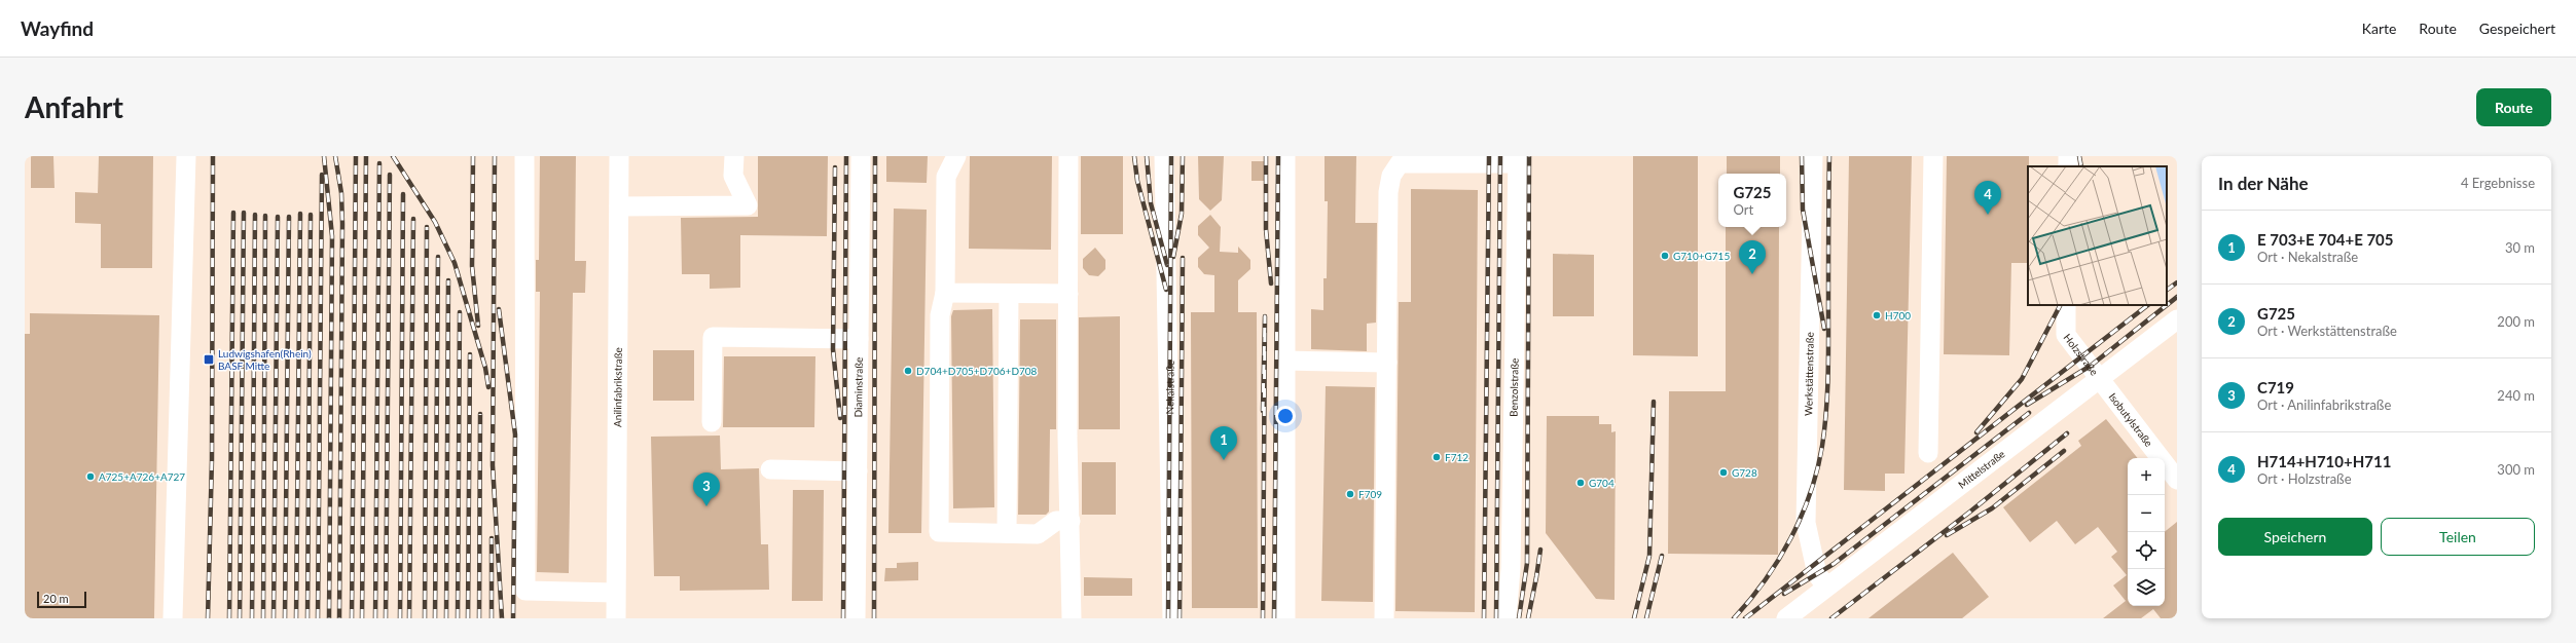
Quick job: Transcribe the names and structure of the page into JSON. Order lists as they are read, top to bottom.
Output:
{
  "streets": {
    "street": [
      "Holzstraße",
      "Werkstättenstraße",
      "Anilinfabrikstraße",
      "Diaminstraße",
      "Nekalstraße",
      "Benzolstraße",
      "Isobutylstraße",
      "Mittelstraße"
    ]
  },
  "crossings": [
    ["Holzstraße", "Isobutylstraße"],
    ["Holzstraße", "Mittelstraße"],
    ["Werkstättenstraße", "Mittelstraße"],
    ["Isobutylstraße", "Mittelstraße"]
  ],
  "places": {
    "other": [
      "G710+G715",
      "H700",
      "D704+D705+D706+D708",
      "F712",
      "G728",
      "A725+A726+A727",
      "G704",
      "F709"
    ],
    "transit": ["Ludwigshafen(Rhein) BASF Mitte"]
  },
  "scale_bar": "20 m",
  "page": {
    "header": "Wayfind",
    "nav": ["Karte", "Route", "Gespeichert"],
    "buttons": [
      "Route",
      ["Speichern", "Teilen"]
    ],
    "title": "Anfahrt",
    "heading": ["In der Nähe", "4 Ergebnisse"],
    "popup": ["G725", "Ort"],
    "pins": [
      "4",
      "2",
      "1",
      "3"
    ],
    "list": [
      {
        "mark": "1",
        "name": "E 703+E 704+E 705",
        "note": "Ort · Nekalstraße",
        "value": "30 m"
      },
      {
        "mark": "2",
        "name": "G725",
        "note": "Ort · Werkstättenstraße",
        "value": "200 m"
      },
      {
        "mark": "3",
        "name": "C719",
        "note": "Ort · Anilinfabrikstraße",
        "value": "240 m"
      },
      {
        "mark": "4",
        "name": "H714+H710+H711",
        "note": "Ort · Holzstraße",
        "value": "300 m"
      }
    ],
    "map_buttons": ["+", "−"],
    "scale": "20 m"
  }
}
